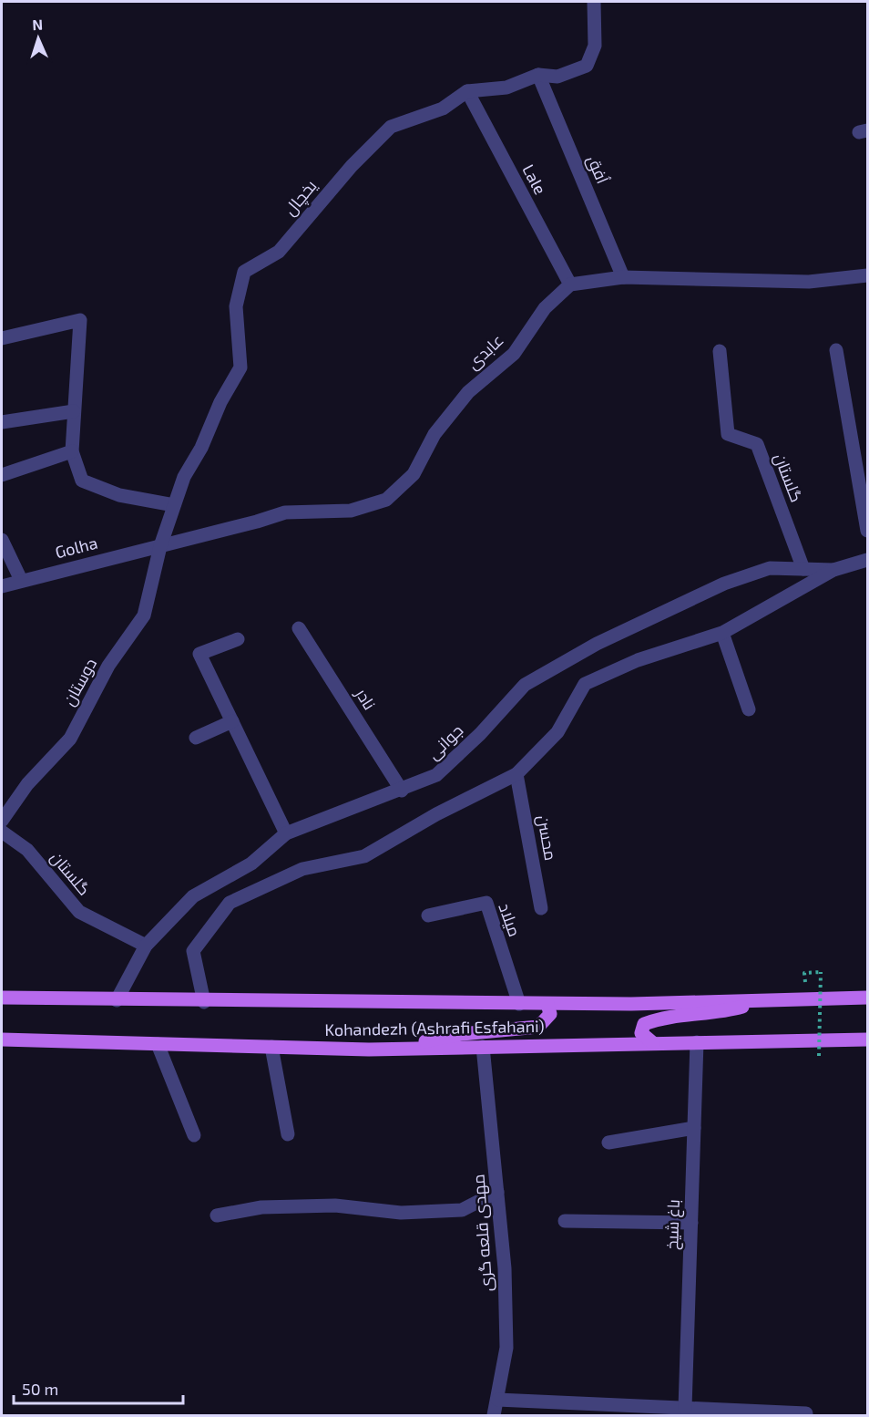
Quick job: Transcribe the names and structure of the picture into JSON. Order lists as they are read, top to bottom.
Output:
{
  "streets": {
    "main road": ["Kohandezh (Ashrafi Esfahani)"],
    "street": [
      "اُفق",
      "Lale",
      "یخچال",
      "عابدی",
      "گلستان",
      "Golha",
      "دوستان",
      "نادر",
      "جوانی",
      "محسن",
      "میلاد",
      "باغ شیخ",
      "مهدی قلعه گری"
    ]
  },
  "crossings": [
    ["اُفق", "یخچال"],
    ["Lale", "یخچال"],
    ["Lale", "عابدی"],
    ["یخچال", "عابدی"],
    ["یخچال", "Golha"],
    ["یخچال", "دوستان"],
    ["عابدی", "Golha"],
    ["عابدی", "دوستان"],
    ["گلستان", "جوانی"],
    ["Golha", "دوستان"],
    ["نادر", "جوانی"],
    ["جوانی", "محسن"],
    ["جوانی", "Kohandezh (Ashrafi Esfahani)"],
    ["میلاد", "Kohandezh (Ashrafi Esfahani)"],
    ["Kohandezh (Ashrafi Esfahani)", "باغ شیخ"],
    ["Kohandezh (Ashrafi Esfahani)", "مهدی قلعه گری"]
  ],
  "scale_bar": "50 m",
  "north": "top"
}
